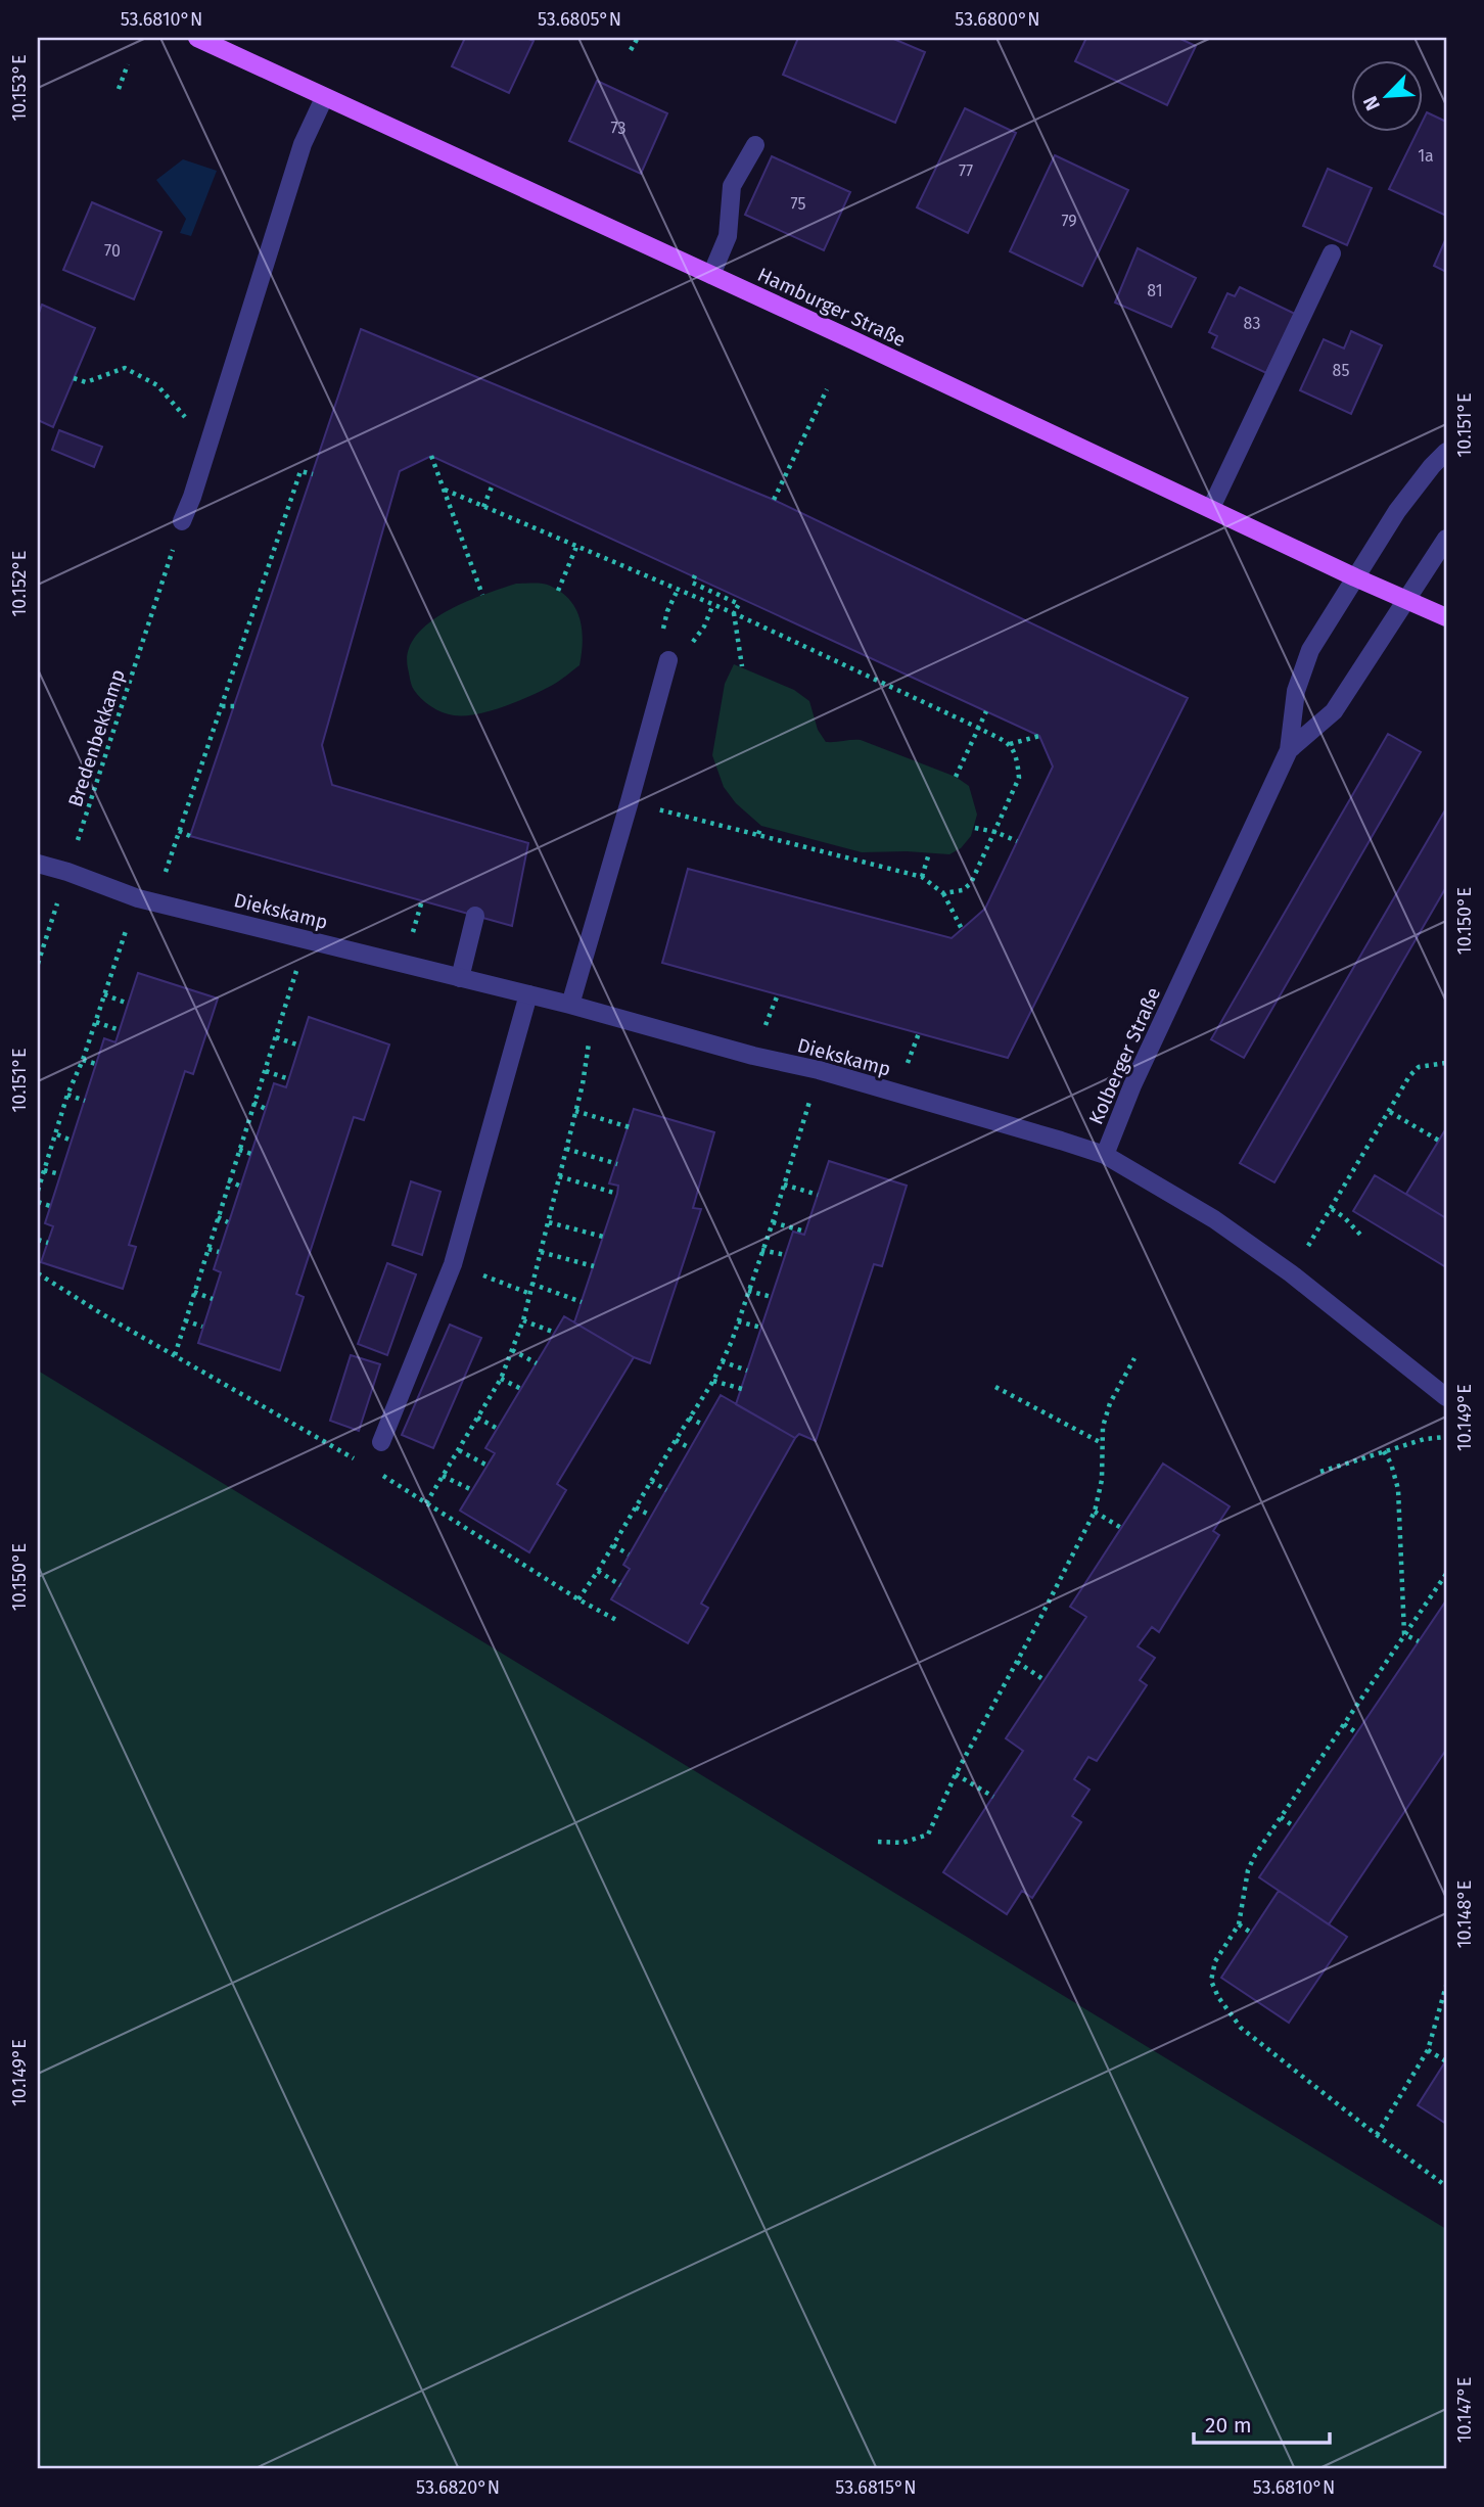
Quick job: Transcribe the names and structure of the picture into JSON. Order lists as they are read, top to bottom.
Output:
{
  "streets": {
    "main road": ["Hamburger Straße"],
    "street": ["Diekskamp", "Kolberger Straße"],
    "path": ["Bredenbekkamp"]
  },
  "crossings": [
    ["Hamburger Straße", "Kolberger Straße"],
    ["Bredenbekkamp", "Diekskamp"],
    ["Diekskamp", "Kolberger Straße"]
  ],
  "house_numbers": [
    "73",
    "1a",
    "77",
    "75",
    "79",
    "70",
    "81",
    "83",
    "85"
  ],
  "scale_bar": "20 m",
  "north": "bottom left",
  "coordinates": [
    "53.6810°N",
    "53.6805°N",
    "53.6800°N",
    "10.153°E",
    "10.151°E",
    "10.152°E",
    "10.150°E",
    "10.149°E",
    "10.148°E",
    "10.147°E",
    "53.6820°N",
    "53.6815°N"
  ]
}
